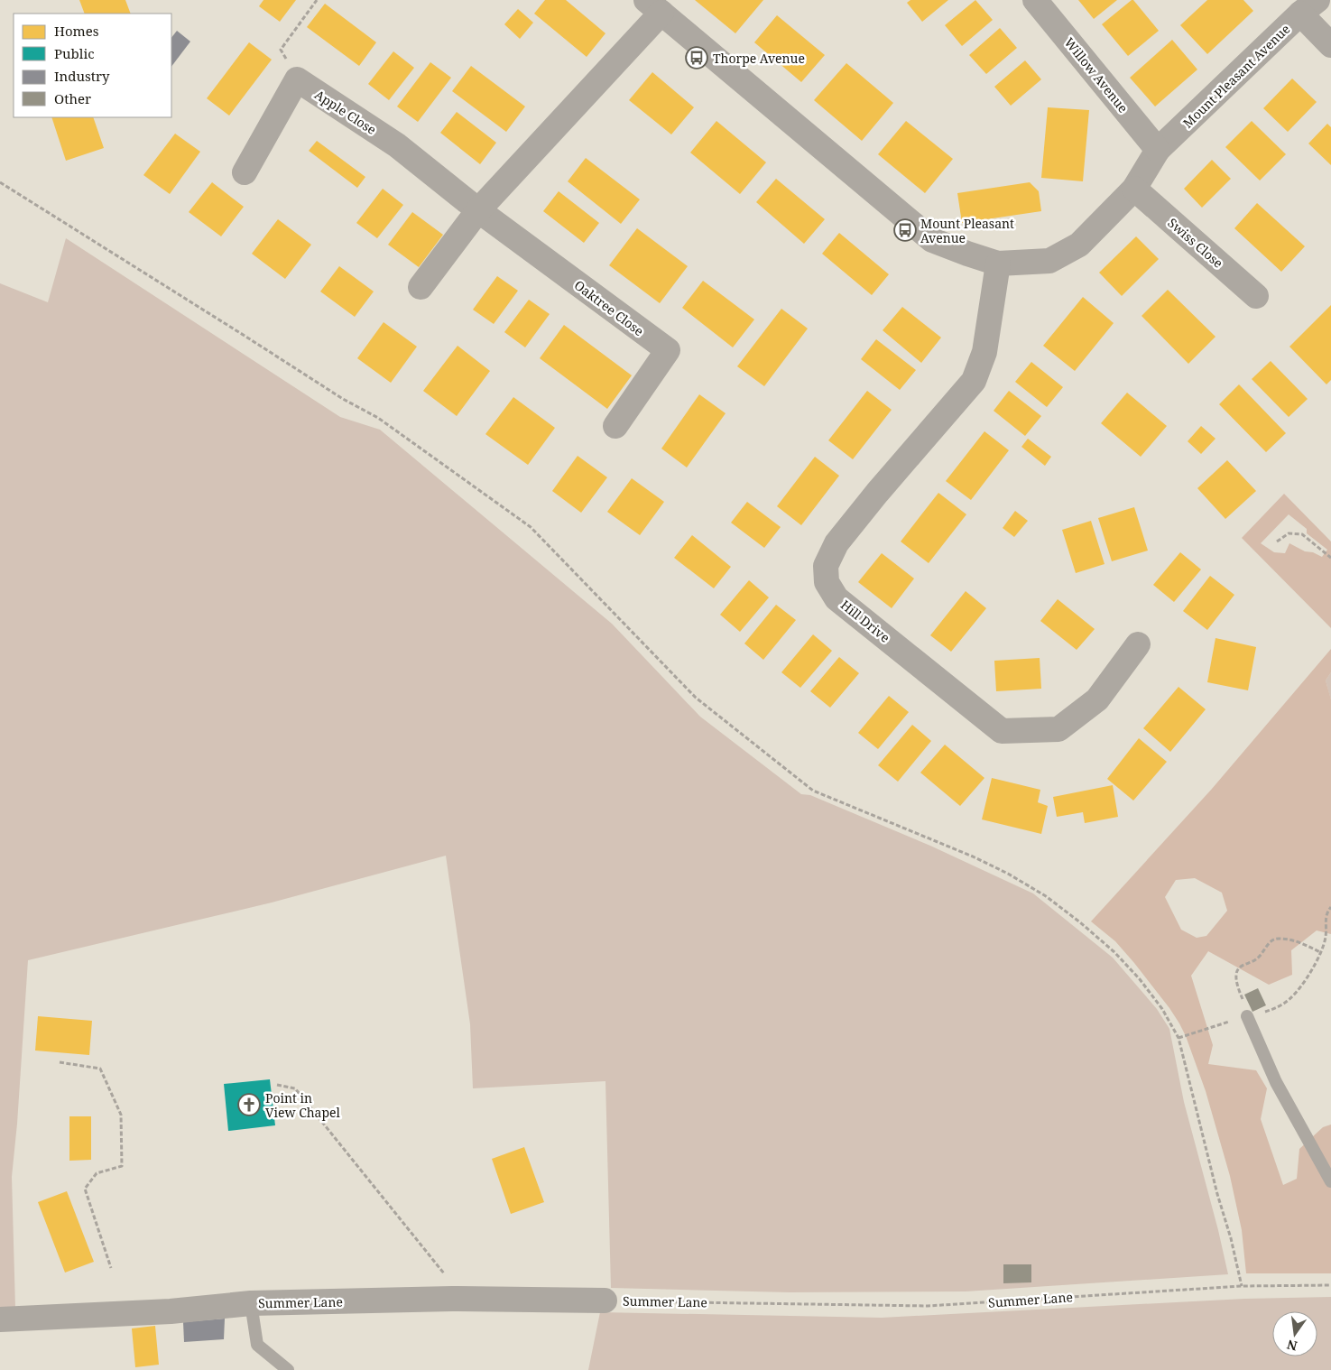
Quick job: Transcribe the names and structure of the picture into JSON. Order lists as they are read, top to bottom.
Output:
{
  "streets": {
    "street": [
      "Willow Avenue",
      "Mount Pleasant Avenue",
      "Apple Close",
      "Swiss Close",
      "Oaktree Close",
      "Hill Drive",
      "Summer Lane"
    ]
  },
  "crossings": [
    ["Willow Avenue", "Mount Pleasant Avenue"],
    ["Mount Pleasant Avenue", "Swiss Close"],
    ["Mount Pleasant Avenue", "Hill Drive"],
    ["Apple Close", "Oaktree Close"]
  ],
  "places": {
    "bus stop": ["Thorpe Avenue", "Mount Pleasant Avenue"],
    "church": ["Point in View Chapel"]
  },
  "legend": [
    "Homes",
    "Public",
    "Industry",
    "Other"
  ],
  "north": "bottom"
}
